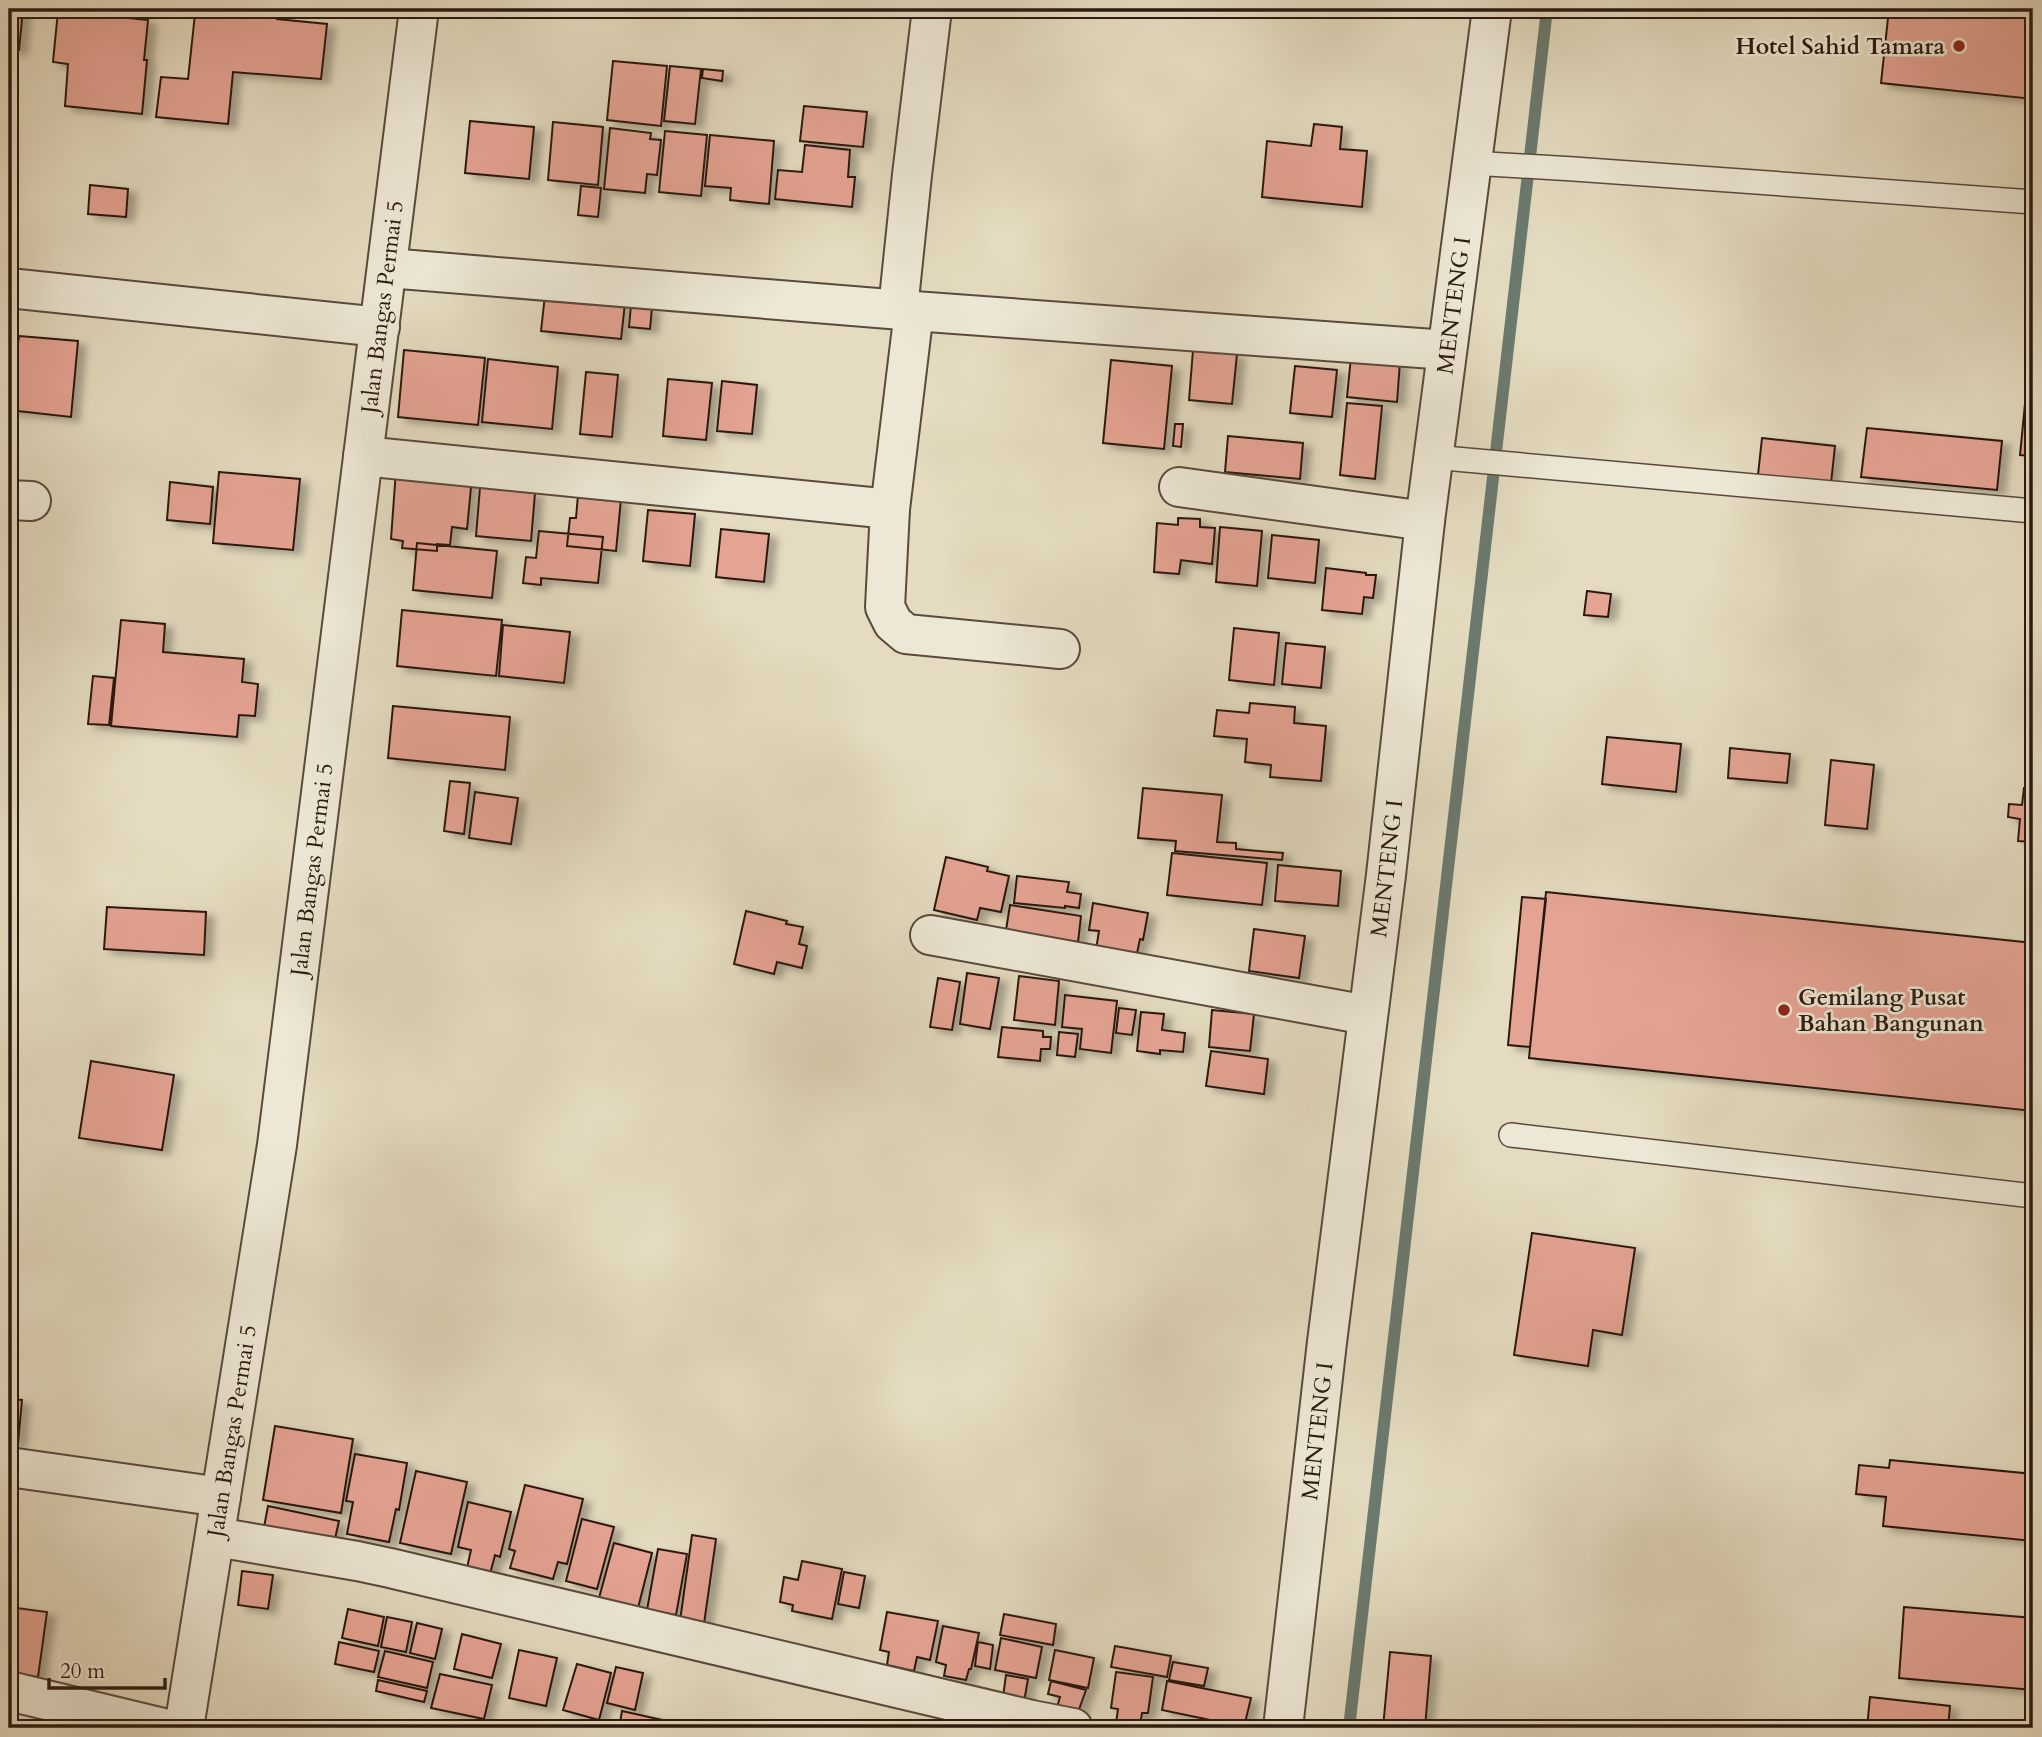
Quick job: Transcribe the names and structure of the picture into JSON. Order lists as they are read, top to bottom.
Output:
{
  "streets": {
    "street": ["MENTENG I", "Jalan Bangas Permai 5"]
  },
  "places": ["Hotel Sahid Tamara", "Gemilang Pusat Bahan Bangunan"],
  "scale_bar": "20 m"
}
